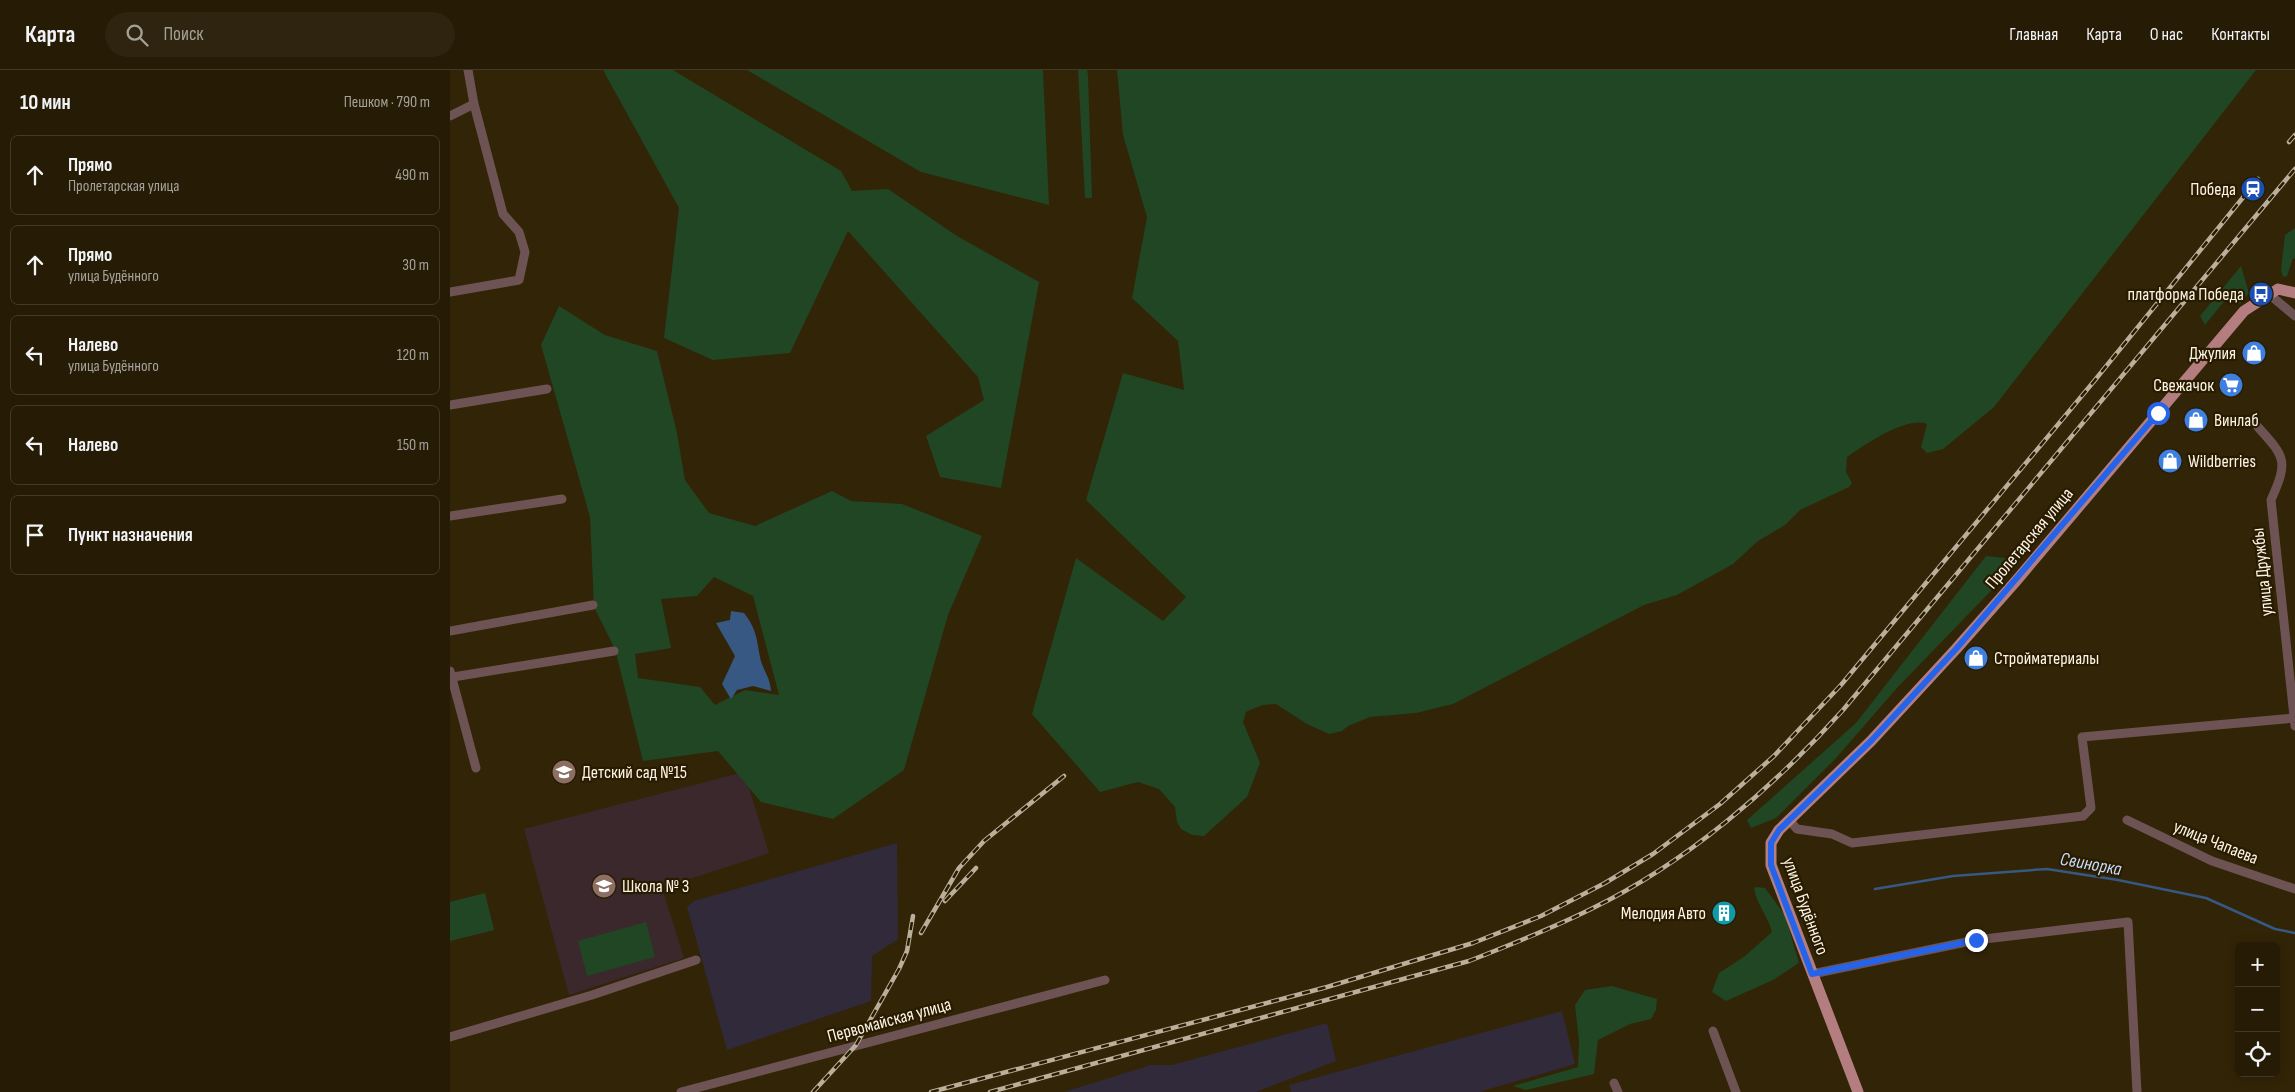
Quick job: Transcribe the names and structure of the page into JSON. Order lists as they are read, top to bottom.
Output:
{
  "streets": {
    "main road": ["Пролетарская улица", "улица Будённого"],
    "street": ["улица Дружбы", "улица Чапаева", "Первомайская улица"]
  },
  "crossings": [
    ["Пролетарская улица", "улица Будённого"]
  ],
  "water": ["Свинорка"],
  "places": {
    "station": ["Победа"],
    "bus stop": ["платформа Победа"],
    "shop": [
      "Джулия",
      "Винлаб",
      "Wildberries",
      "Стройматериалы"
    ],
    "supermarket": ["Свежачок"],
    "school or university": ["Детский сад №15", "Школа № 3"],
    "building": ["Мелодия Авто"]
  },
  "page": {
    "header": "Карта",
    "search": "Поиск",
    "nav": [
      "Главная",
      "Карта",
      "О нас",
      "Контакты"
    ],
    "heading": ["10 мин", "Пешком · 790 m"],
    "list": [
      ["Прямо", "Пролетарская улица", "490 m"],
      ["Прямо", "улица Будённого", "30 m"],
      ["Налево", "улица Будённого", "120 m"],
      ["Налево", "150 m"],
      "Пункт назначения"
    ],
    "map_buttons": ["+", "−"]
  }
}
